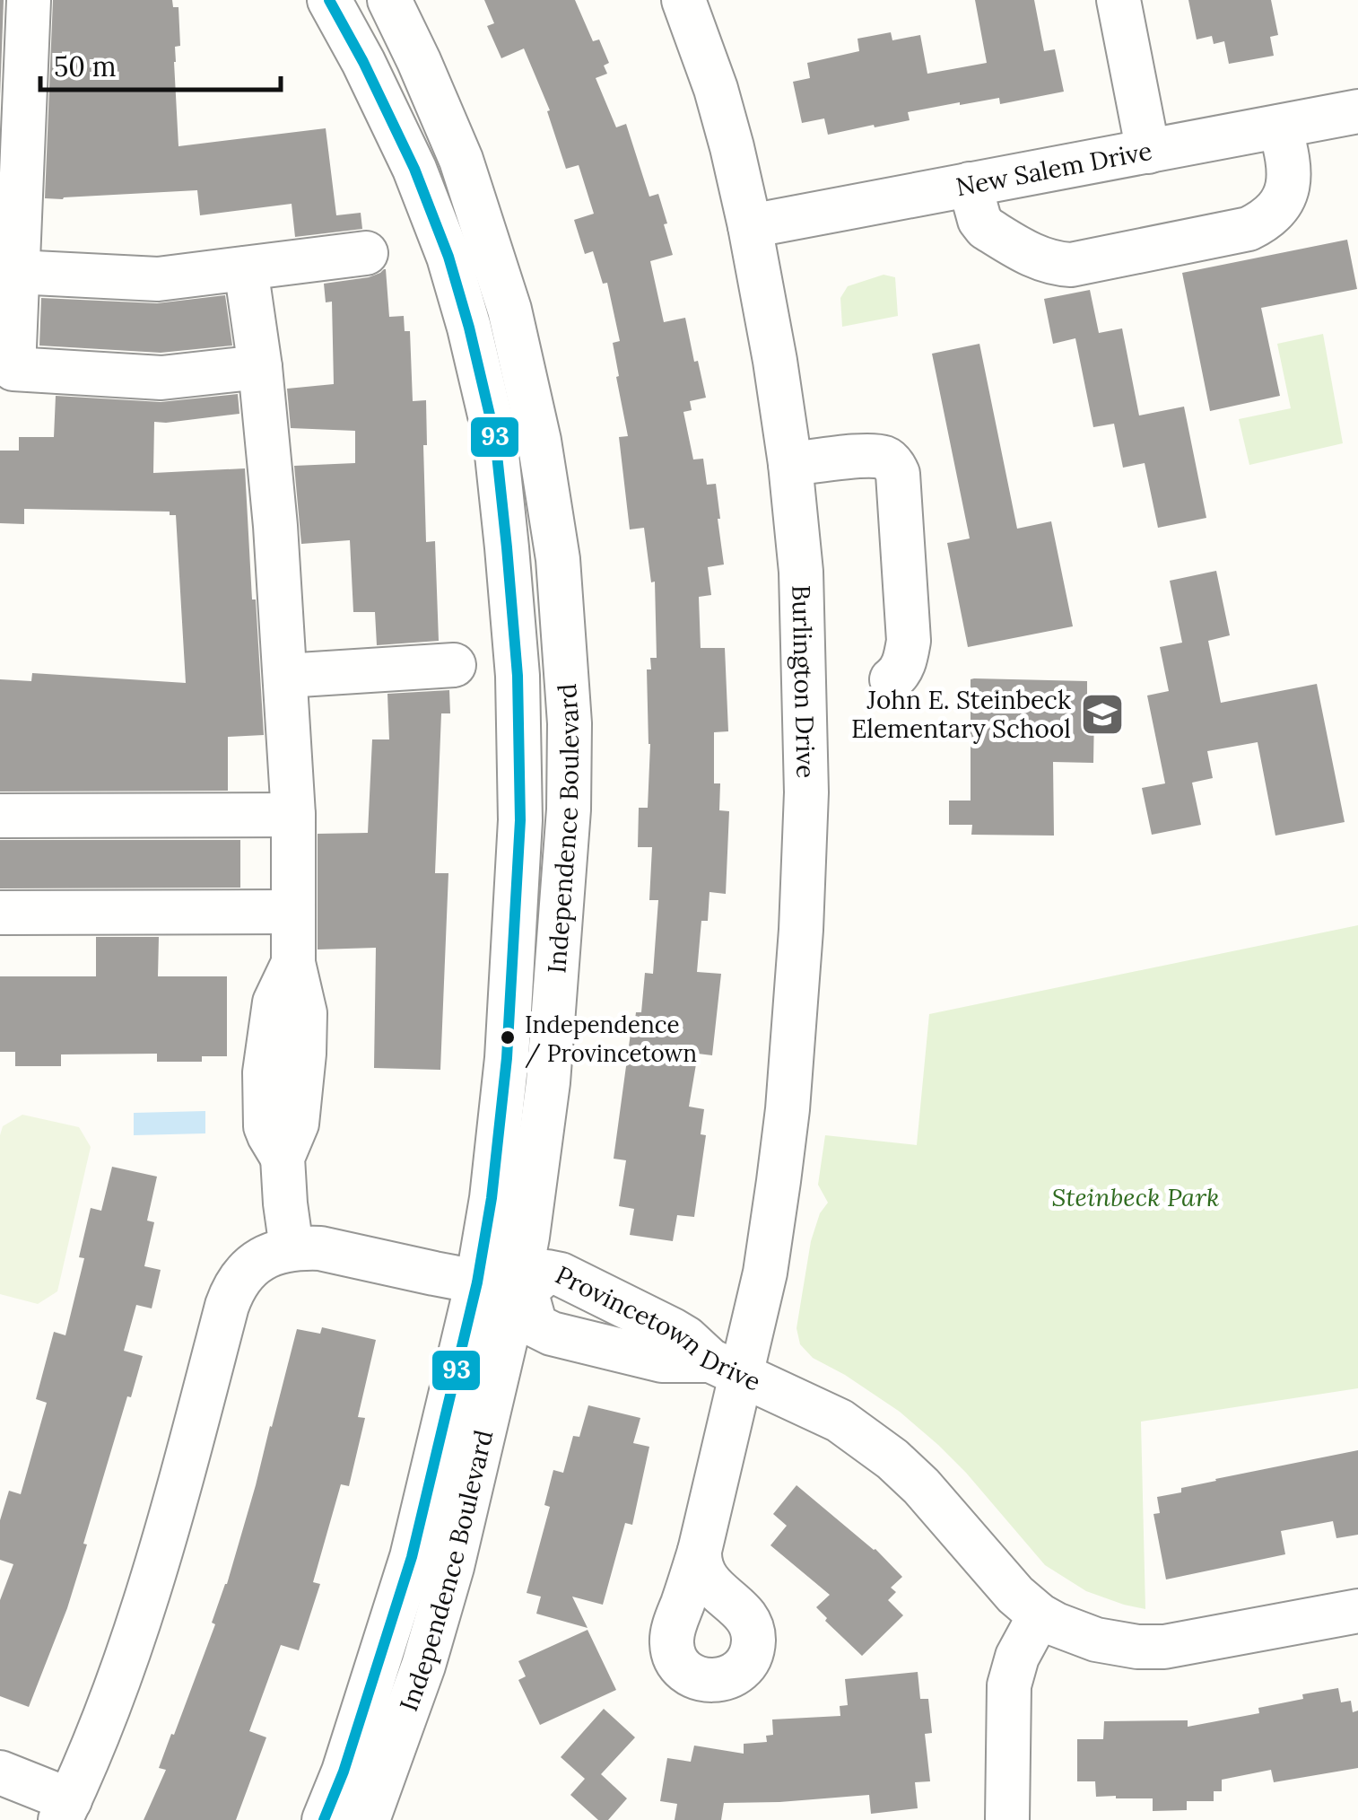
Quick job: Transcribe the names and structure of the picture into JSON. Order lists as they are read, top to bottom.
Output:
{
  "streets": {
    "street": [
      "New Salem Drive",
      "Burlington Drive",
      "Independence Boulevard",
      "Provincetown Drive"
    ]
  },
  "crossings": [
    ["New Salem Drive", "Burlington Drive"],
    ["Burlington Drive", "Provincetown Drive"]
  ],
  "parks": ["Steinbeck Park"],
  "places": {
    "school or university": ["John E. Steinbeck Elementary School"],
    "other": ["Independence / Provincetown"]
  },
  "lines": ["transit line 93"],
  "scale_bar": "50 m"
}
